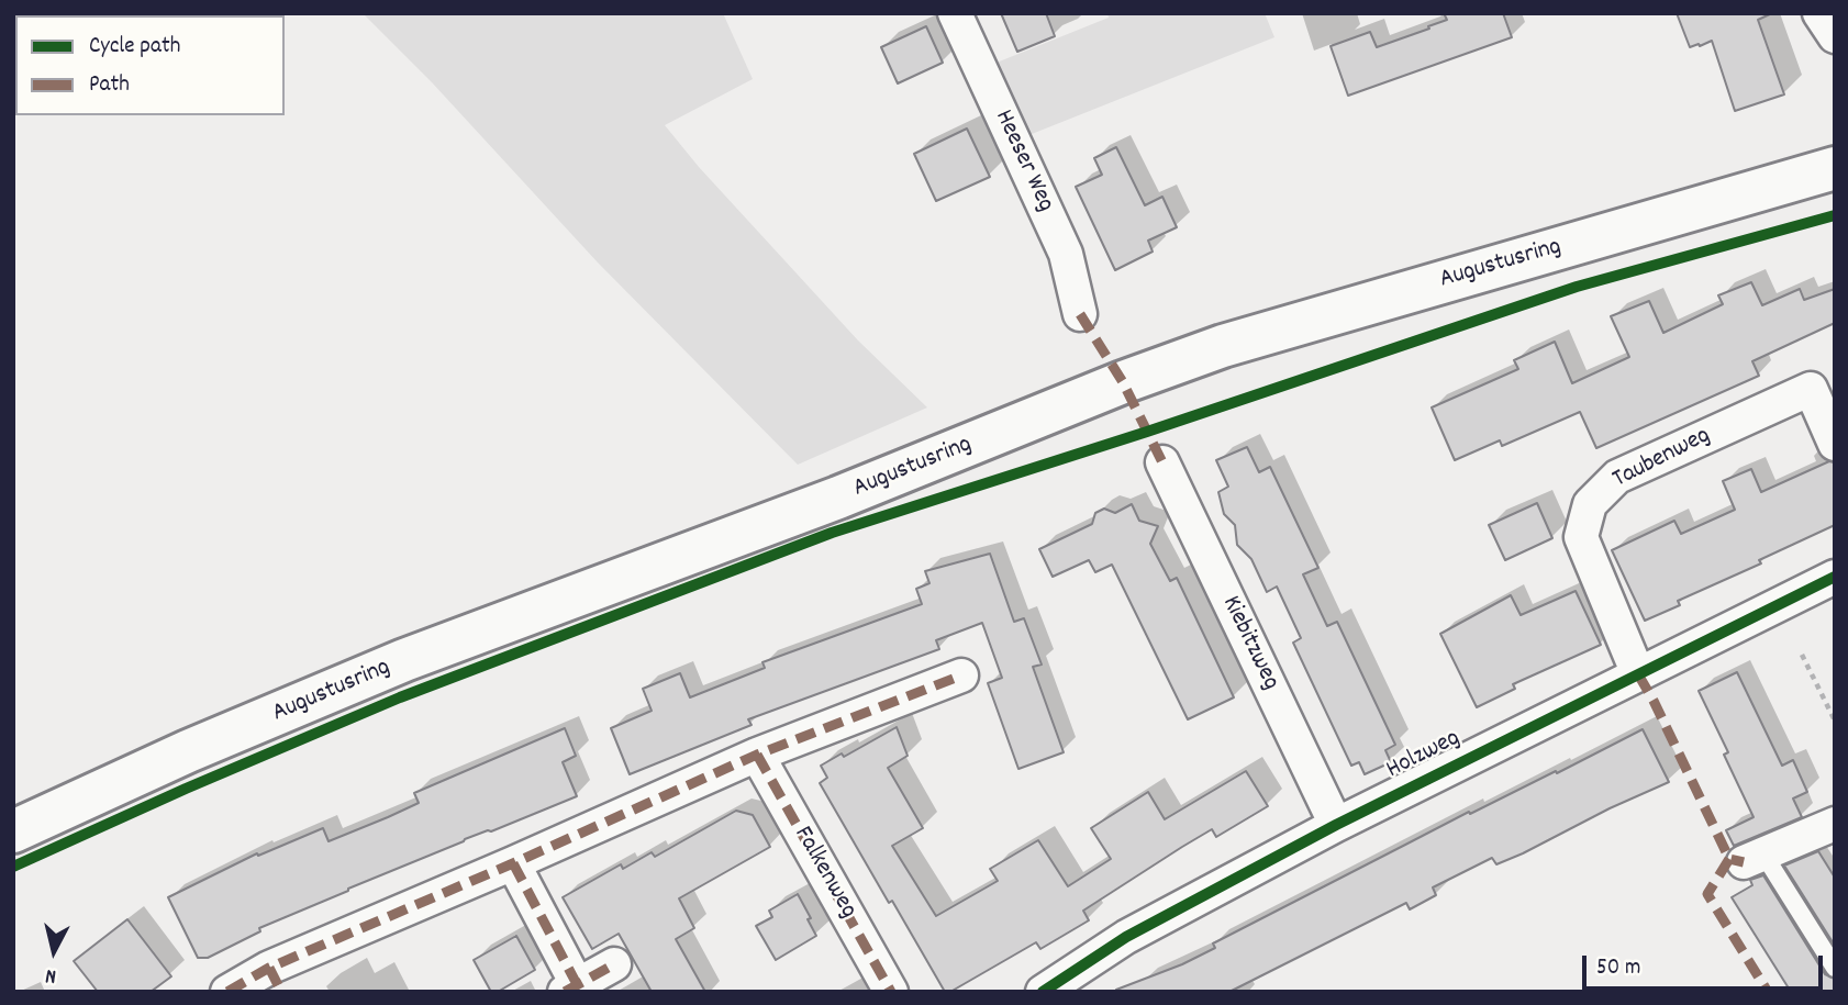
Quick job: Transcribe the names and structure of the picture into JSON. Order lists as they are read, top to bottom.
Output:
{
  "streets": {
    "main road": ["Augustusring"],
    "street": [
      "Heeser Weg",
      "Taubenweg",
      "Kiebitzweg",
      "Holzweg",
      "Falkenweg"
    ]
  },
  "crossings": [
    ["Taubenweg", "Holzweg"],
    ["Kiebitzweg", "Holzweg"]
  ],
  "legend": ["Cycle path", "Path"],
  "scale_bar": "50 m",
  "north": "bottom"
}
